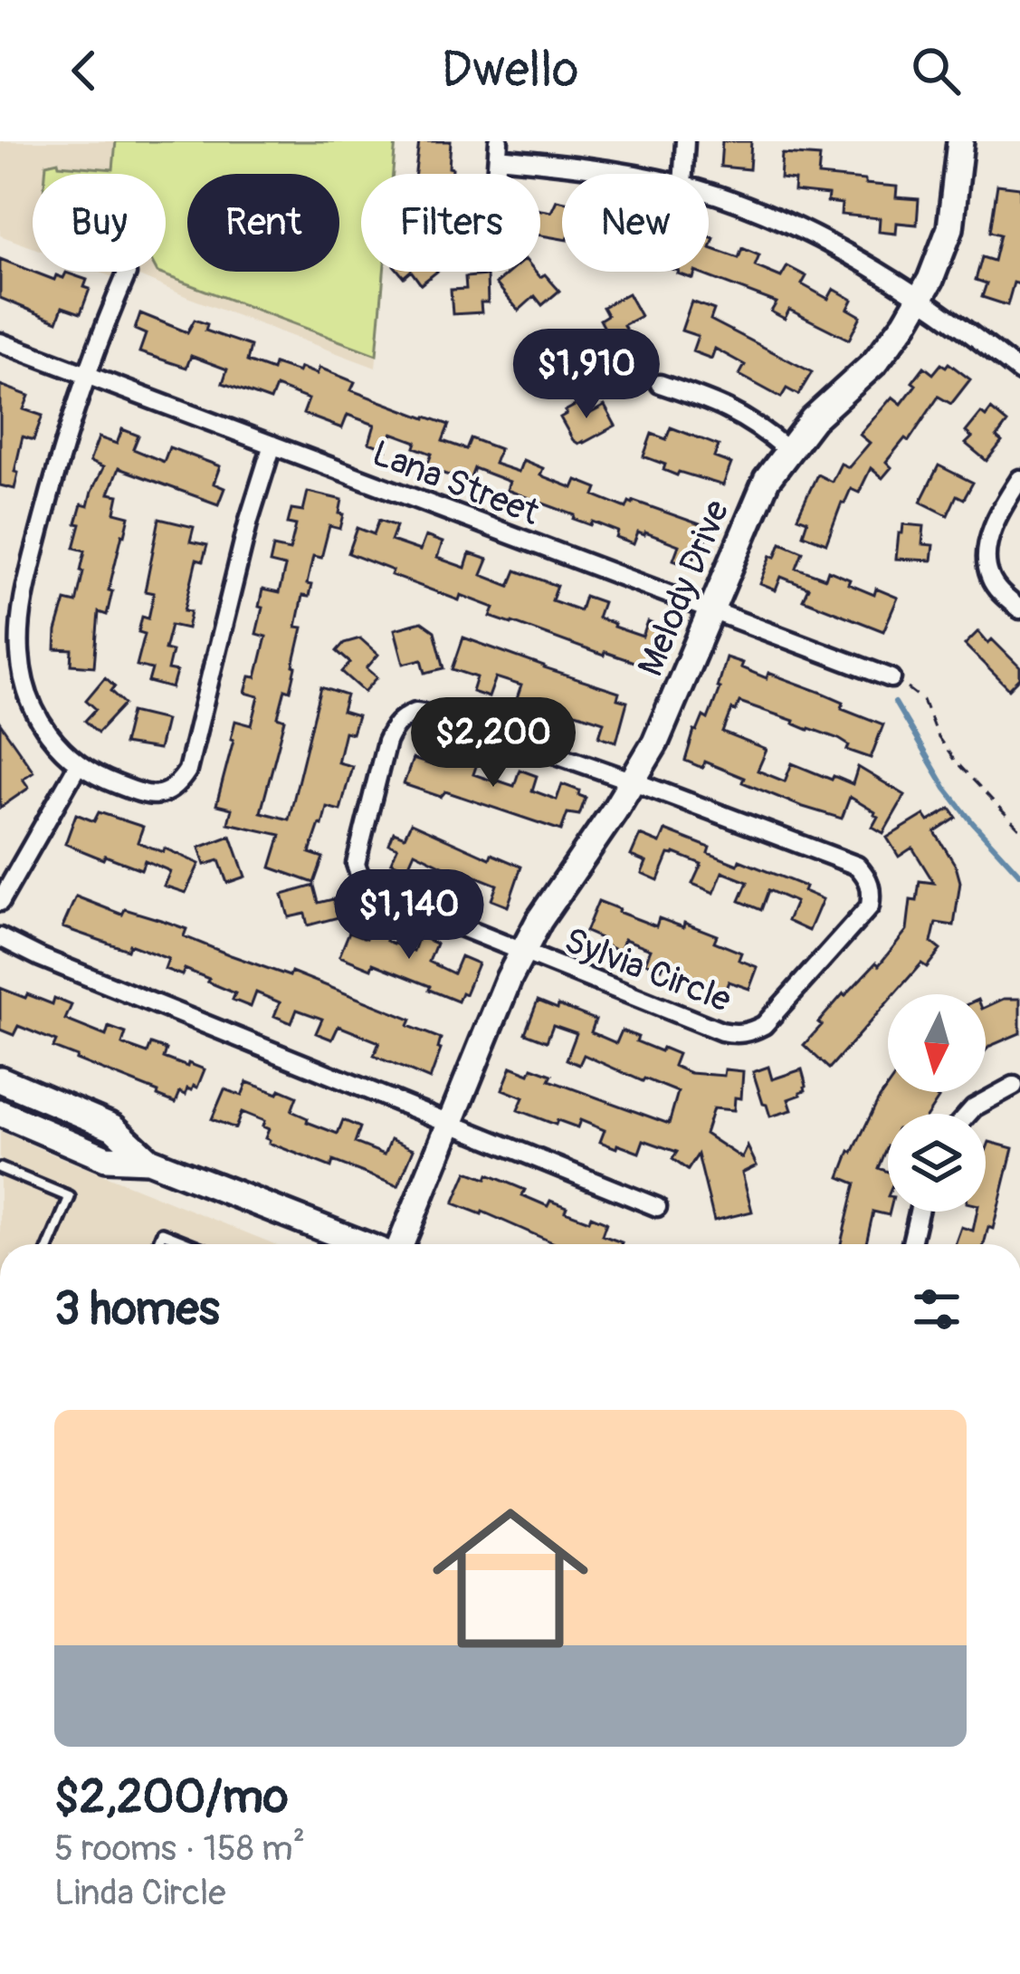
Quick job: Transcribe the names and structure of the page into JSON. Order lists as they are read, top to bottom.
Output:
{
  "streets": {
    "street": ["Lana Street", "Melody Drive", "Sylvia Circle"]
  },
  "crossings": [
    ["Lana Street", "Melody Drive"],
    ["Melody Drive", "Sylvia Circle"]
  ],
  "north": "bottom",
  "page": {
    "header": "Dwello",
    "chip": [
      "Buy",
      "Rent",
      "Filters",
      "New"
    ],
    "price": ["$1,910", "$2,200", "$1,140"],
    "heading": "3 homes",
    "list": [
      {
        "name": "$2,200/mo",
        "note": "5 rooms · 158 m² · Linda Circle"
      }
    ]
  }
}
